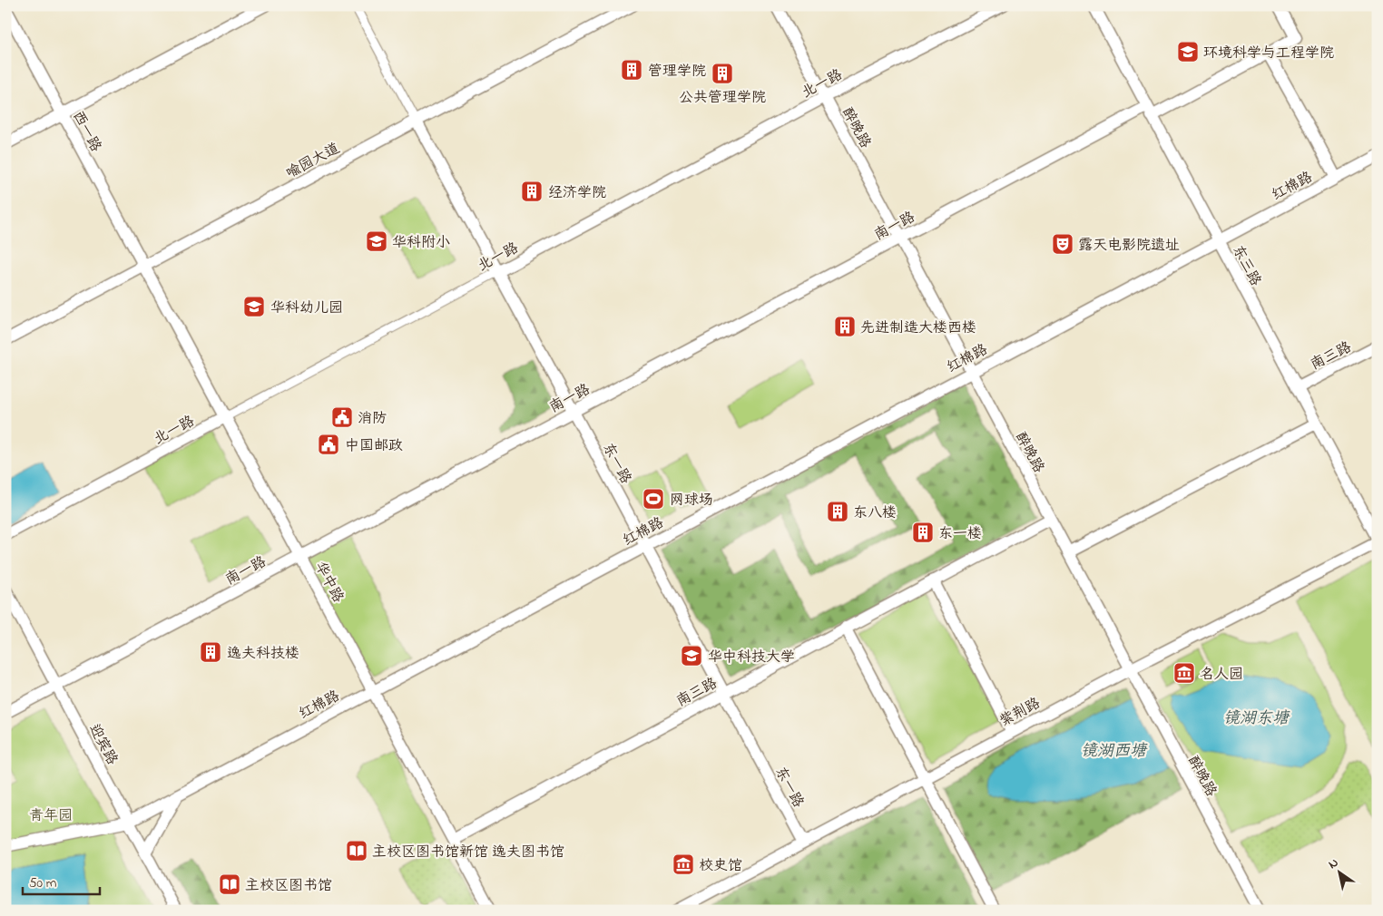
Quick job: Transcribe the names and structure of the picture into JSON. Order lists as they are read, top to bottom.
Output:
{
  "streets": {
    "street": [
      "北一路",
      "醉晚路",
      "西一路",
      "喻园大道",
      "红棉路",
      "南一路",
      "东三路",
      "南三路",
      "东一路",
      "华中路",
      "紫荆路",
      "迎宾路"
    ]
  },
  "crossings": [
    ["北一路", "醉晚路"],
    ["北一路", "东一路"],
    ["北一路", "华中路"],
    ["醉晚路", "红棉路"],
    ["醉晚路", "南一路"],
    ["醉晚路", "南三路"],
    ["醉晚路", "紫荆路"],
    ["西一路", "喻园大道"],
    ["西一路", "华中路"],
    ["喻园大道", "东一路"],
    ["喻园大道", "华中路"],
    ["红棉路", "东三路"],
    ["红棉路", "东一路"],
    ["红棉路", "华中路"],
    ["红棉路", "迎宾路"],
    ["南一路", "东三路"],
    ["南一路", "东一路"],
    ["南一路", "华中路"],
    ["南一路", "迎宾路"],
    ["东三路", "南三路"],
    ["南三路", "东一路"],
    ["南三路", "华中路"],
    ["东一路", "紫荆路"]
  ],
  "water": ["镜湖东塘", "镜湖西塘"],
  "parks": ["青年园"],
  "places": {
    "school or university": [
      "环境科学与工程学院",
      "华科附小",
      "华科幼儿园",
      "华中科技大学"
    ],
    "building": [
      "管理学院",
      "公共管理学院",
      "经济学院",
      "先进制造大楼西楼",
      "东八楼",
      "东一楼",
      "逸夫科技楼"
    ],
    "theatre": ["露天电影院遗址"],
    "public building": ["消防", "中国邮政"],
    "sports": ["网球场"],
    "museum": ["名人园", "校史馆"],
    "library": ["主校区图书馆新馆 逸夫图书馆", "主校区图书馆"]
  },
  "scale_bar": "50 m",
  "north": "top left"
}
